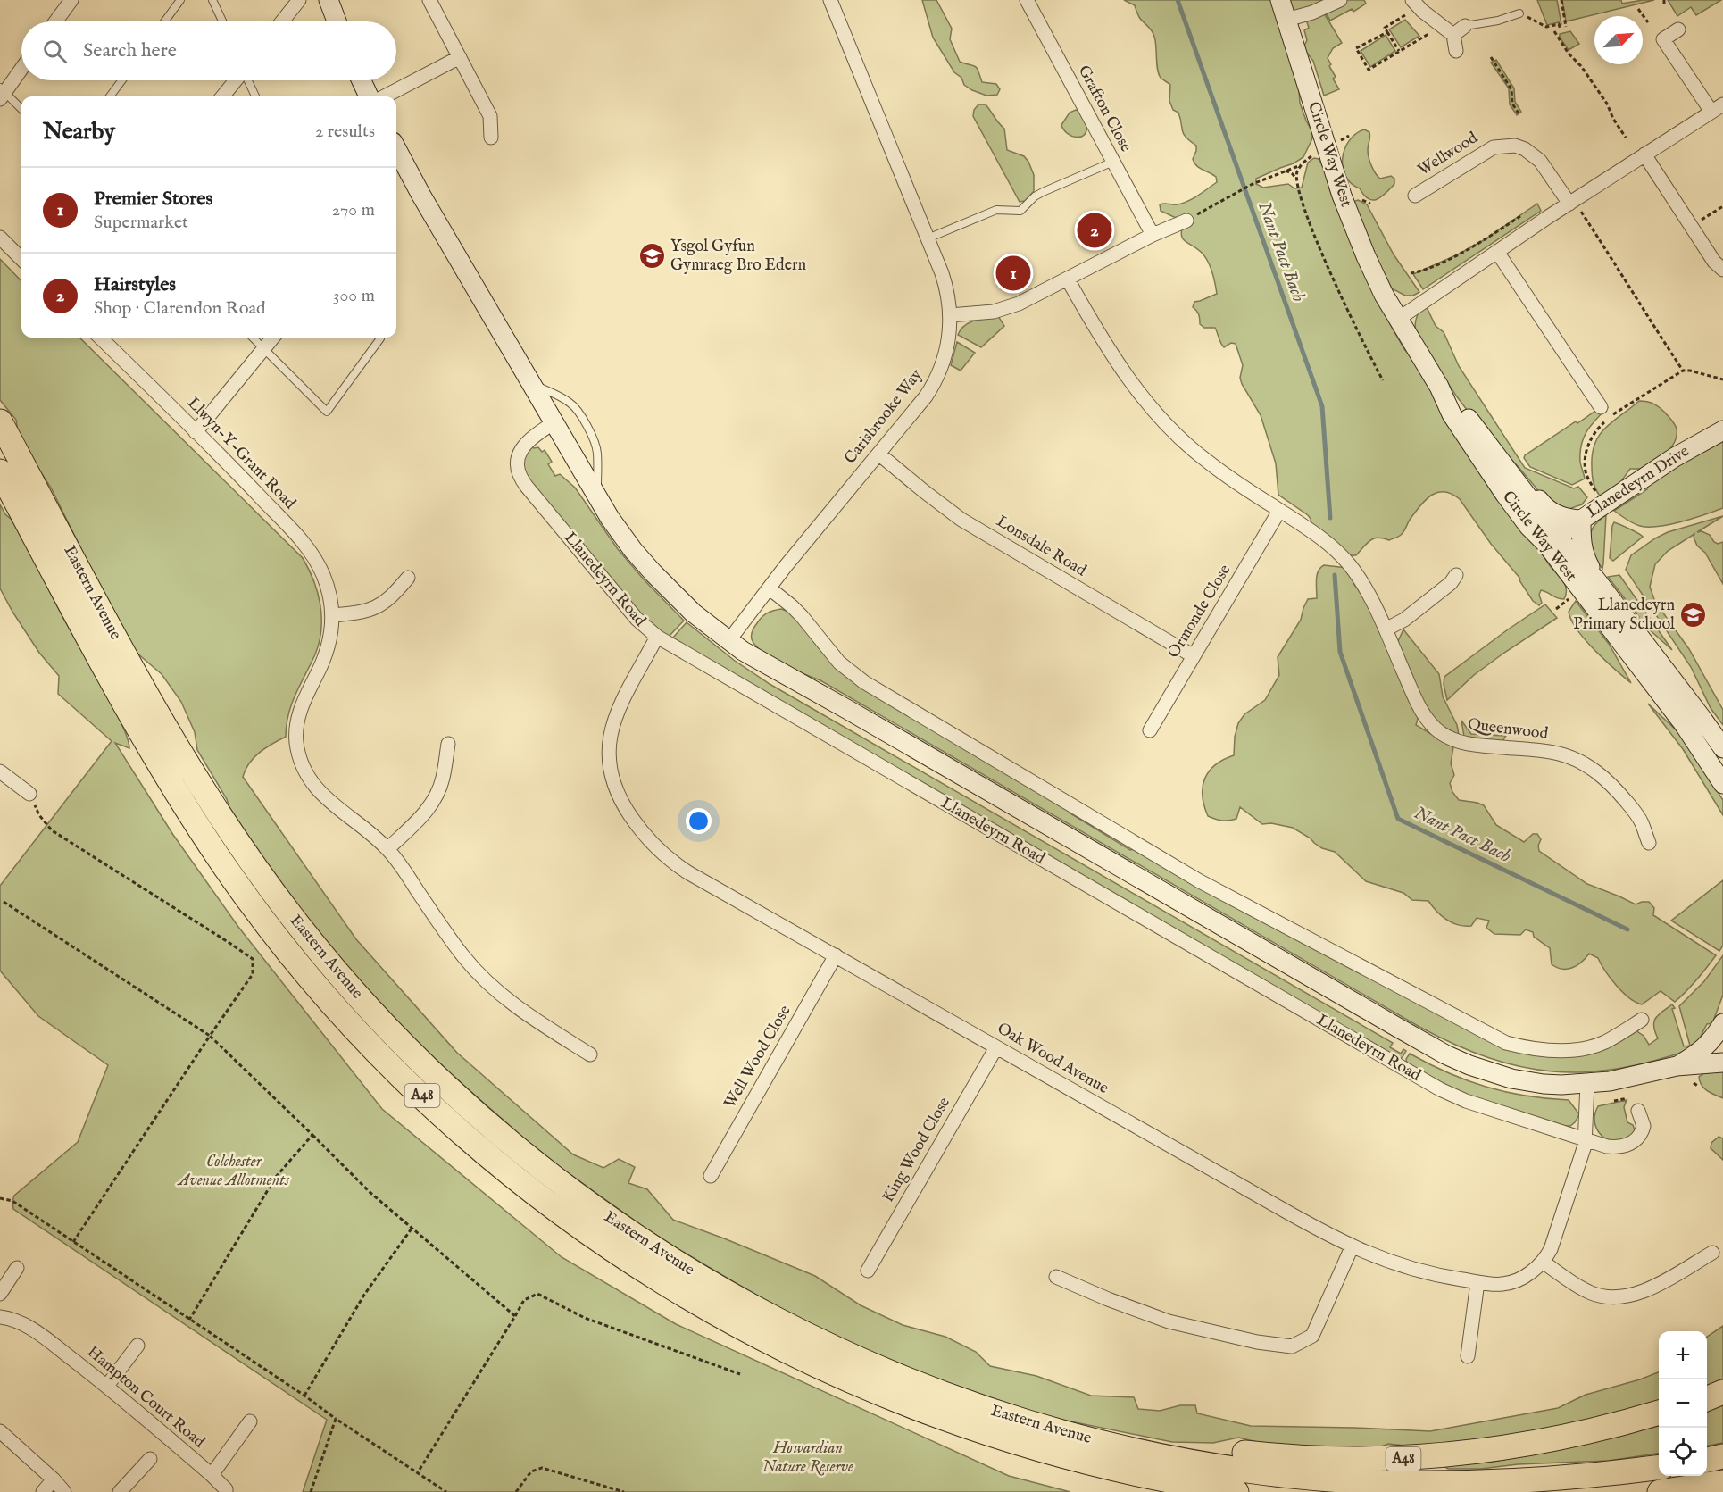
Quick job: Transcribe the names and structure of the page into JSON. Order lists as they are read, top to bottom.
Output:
{
  "streets": {
    "highway": ["Eastern Avenue", "A48"],
    "street": [
      "Grafton Close",
      "Circle Way West",
      "Wellwood",
      "Carisbrooke Way",
      "Llwyn-Y-Grant Road",
      "Llanedeyrn Drive",
      "Lonsdale Road",
      "Llanedeyrn Road",
      "Ormonde Close",
      "Queenwood",
      "Well Wood Close",
      "Oak Wood Avenue",
      "King Wood Close",
      "Hampton Court Road"
    ]
  },
  "crossings": [
    ["Circle Way West", "Llanedeyrn Drive"],
    ["Carisbrooke Way", "Lonsdale Road"],
    ["Carisbrooke Way", "Llanedeyrn Road"],
    ["Lonsdale Road", "Ormonde Close"],
    ["Llanedeyrn Road", "Oak Wood Avenue"],
    ["Eastern Avenue", "A48"],
    ["Ormonde Close", "Queenwood"],
    ["Well Wood Close", "Oak Wood Avenue"],
    ["Oak Wood Avenue", "King Wood Close"]
  ],
  "water": ["Nant Pact Bach"],
  "parks": ["Colchester Avenue Allotments", "Howardian Nature Reserve"],
  "places": {
    "school or university": ["Ysgol Gyfun Gymraeg Bro Edern", "Llanedeyrn Primary School"]
  },
  "north": "top right",
  "page": {
    "search": "Search here",
    "heading": ["Nearby", "2 results"],
    "list": [
      {
        "mark": "1",
        "name": "Premier Stores",
        "note": "Supermarket",
        "value": "270 m"
      },
      {
        "mark": "2",
        "name": "Hairstyles",
        "note": "Shop · Clarendon Road",
        "value": "300 m"
      }
    ],
    "pins": ["2", "1"],
    "map_buttons": ["+", "−"]
  }
}
